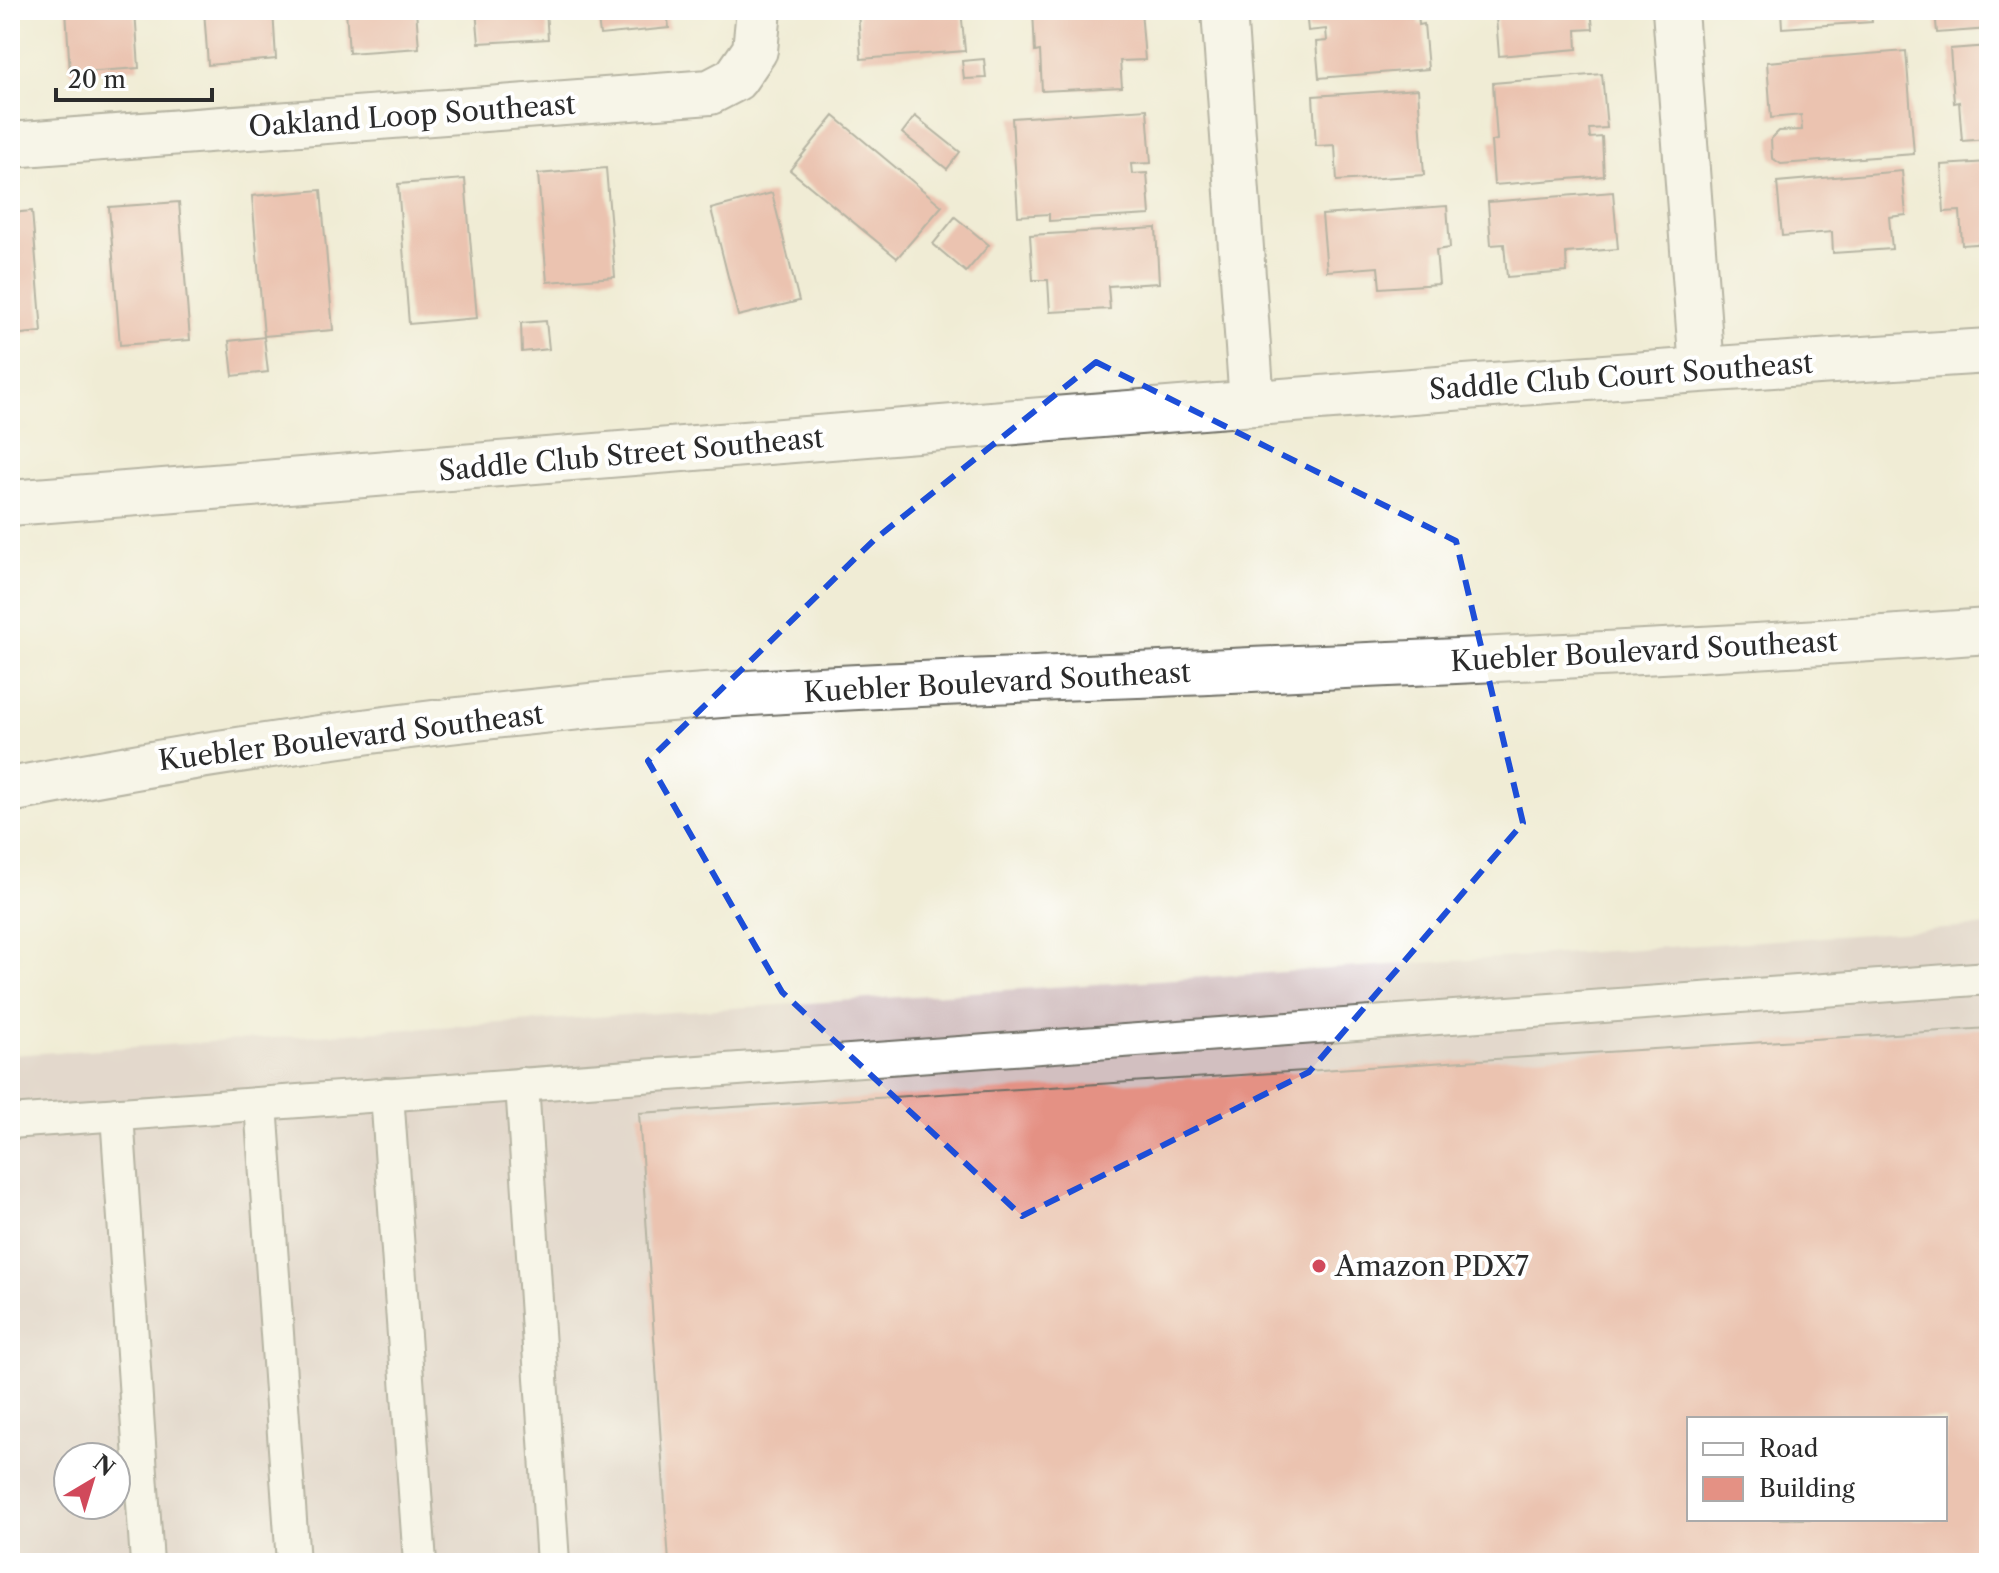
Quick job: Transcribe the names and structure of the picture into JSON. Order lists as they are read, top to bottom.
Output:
{
  "streets": {
    "street": [
      "Oakland Loop Southeast",
      "Saddle Club Court Southeast",
      "Saddle Club Street Southeast",
      "Kuebler Boulevard Southeast"
    ]
  },
  "crossings": [
    ["Saddle Club Court Southeast", "Saddle Club Street Southeast"]
  ],
  "places": ["Amazon PDX7"],
  "legend": ["Road", "Building"],
  "scale_bar": "20 m",
  "north": "top right"
}
